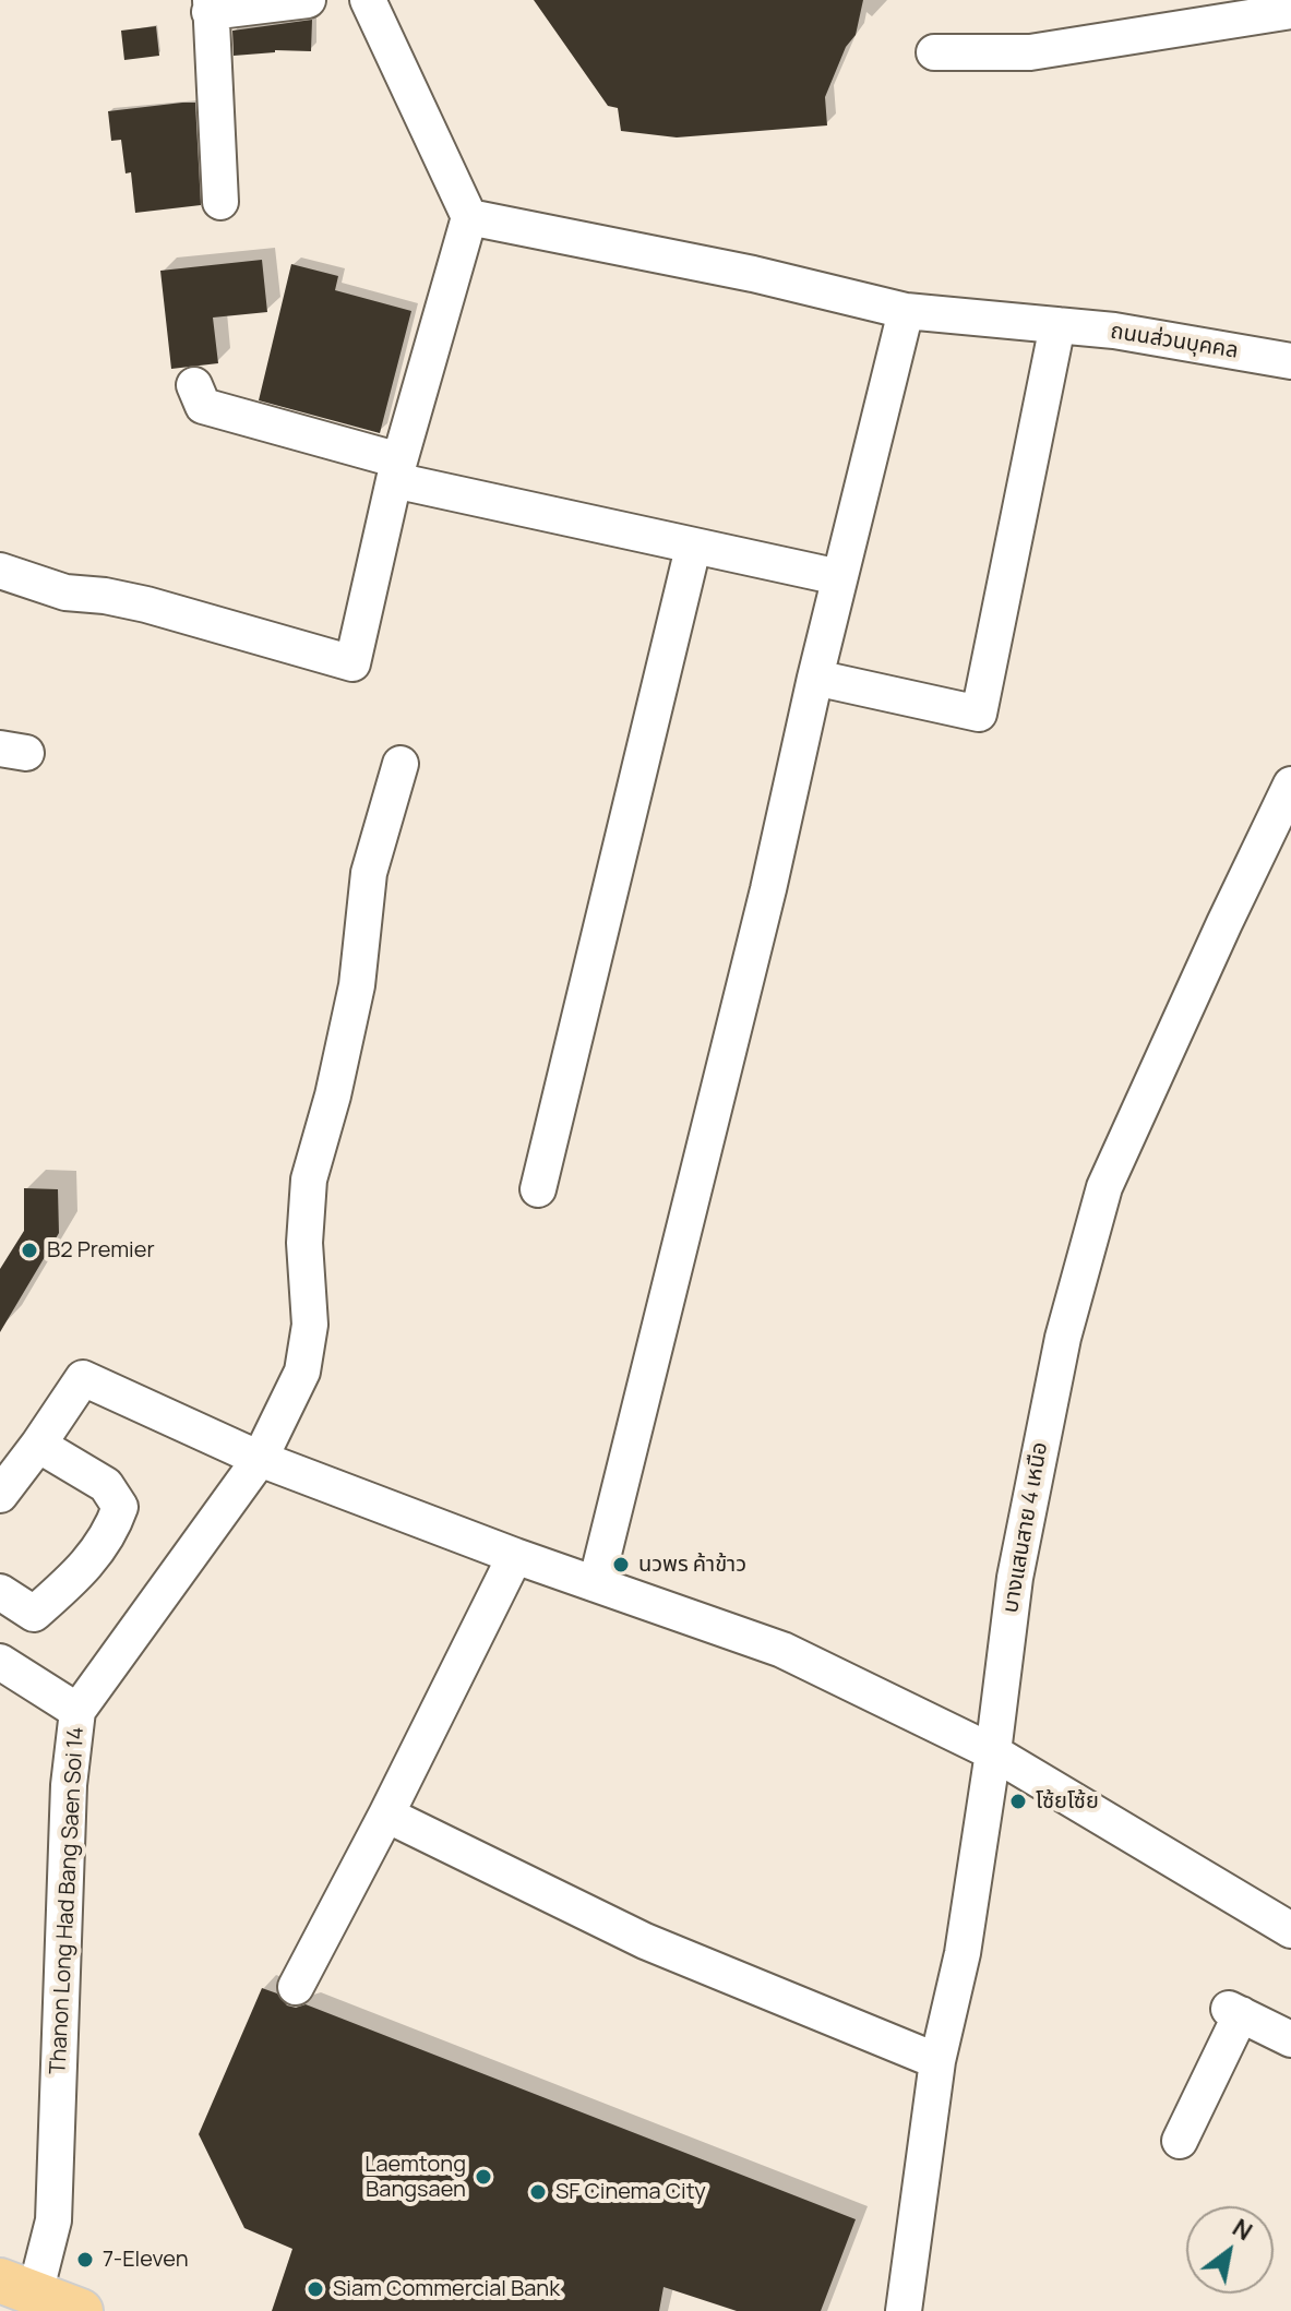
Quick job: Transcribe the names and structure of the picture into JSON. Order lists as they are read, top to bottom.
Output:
{
  "streets": {
    "street": ["ถนนส่วนบุคคล", "บางแสนสาย 4 เหนือ", "Thanon Long Had Bang Saen Soi 14"]
  },
  "places": [
    "B2 Premier",
    "นวพร ค้าข้าว",
    "โซ้ยโซ้ย",
    "Laemtong Bangsaen",
    "SF Cinema City",
    "7-Eleven",
    "Siam Commercial Bank"
  ],
  "north": "top right"
}
